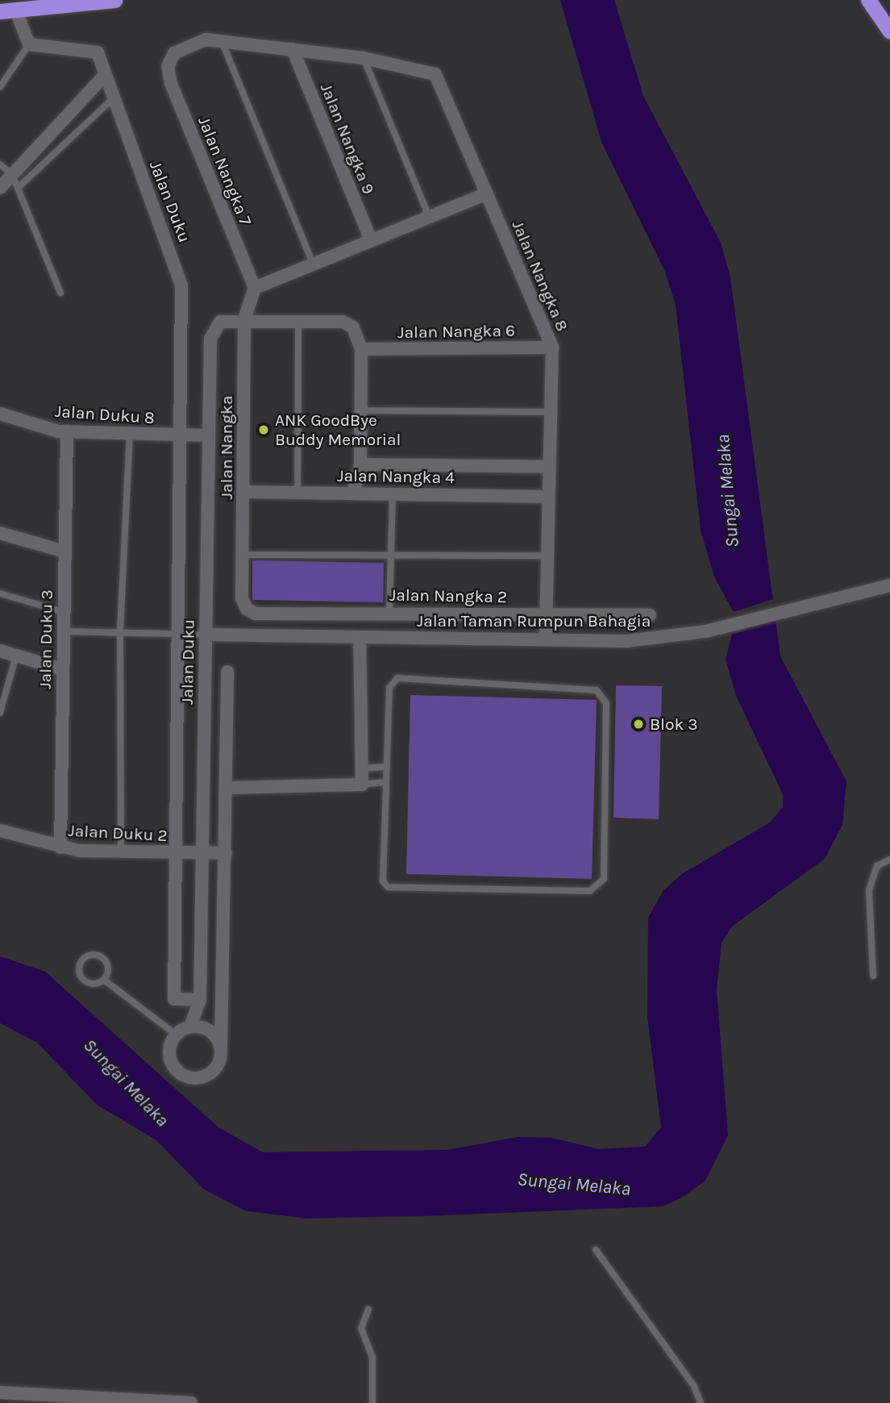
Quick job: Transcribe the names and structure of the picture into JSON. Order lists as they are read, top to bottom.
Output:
{
  "streets": {
    "street": [
      "Jalan Nangka 9",
      "Jalan Nangka 7",
      "Jalan Duku",
      "Jalan Nangka 8",
      "Jalan Nangka 6",
      "Jalan Duku 8",
      "Jalan Nangka",
      "Jalan Nangka 4",
      "Jalan Nangka 2",
      "Jalan Taman Rumpun Bahagia",
      "Jalan Duku 3",
      "Jalan Duku 2"
    ]
  },
  "crossings": [
    ["Jalan Nangka 7", "Jalan Nangka"],
    ["Jalan Duku", "Jalan Duku 8"],
    ["Jalan Duku", "Jalan Nangka"],
    ["Jalan Duku", "Jalan Taman Rumpun Bahagia"],
    ["Jalan Duku", "Jalan Duku 2"],
    ["Jalan Nangka 8", "Jalan Nangka 6"],
    ["Jalan Nangka 8", "Jalan Nangka 4"],
    ["Jalan Nangka 8", "Jalan Nangka 2"],
    ["Jalan Nangka 8", "Jalan Taman Rumpun Bahagia"],
    ["Jalan Duku 8", "Jalan Duku 3"],
    ["Jalan Nangka", "Jalan Nangka 4"],
    ["Jalan Nangka", "Jalan Nangka 2"],
    ["Jalan Duku 3", "Jalan Duku 2"]
  ],
  "water": ["Sungai Melaka"],
  "places": ["ANK GoodBye Buddy Memorial", "Blok 3"]
}
